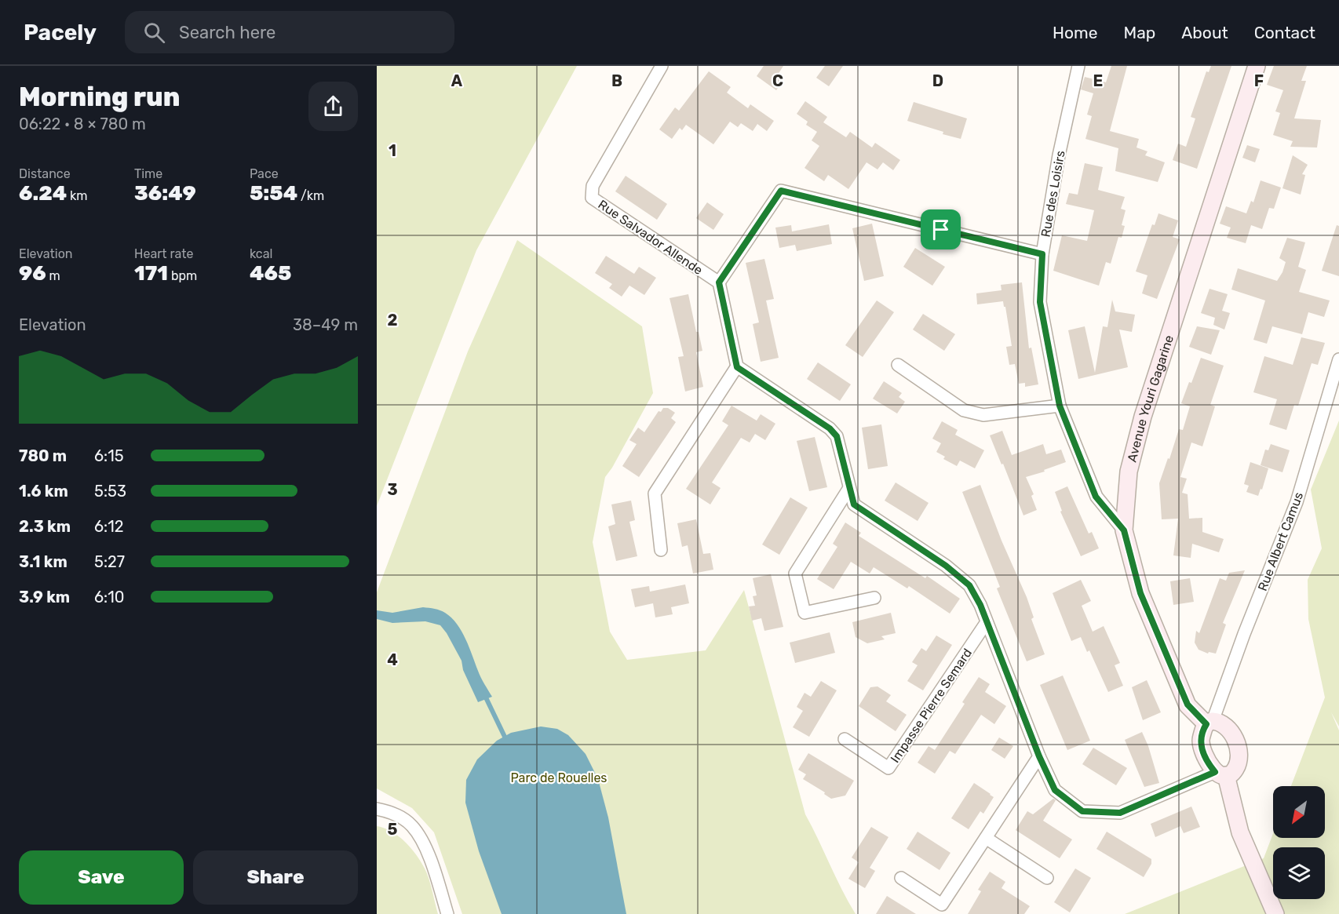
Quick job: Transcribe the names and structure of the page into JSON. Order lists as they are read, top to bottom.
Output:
{
  "streets": {
    "street": [
      "Rue des Loisirs",
      "Rue Salvador Allende",
      "Avenue Youri Gagarine",
      "Rue Albert Camus",
      "Impasse Pierre Semard"
    ]
  },
  "crossings": [
    ["Rue des Loisirs", "Avenue Youri Gagarine"],
    ["Avenue Youri Gagarine", "Rue Albert Camus"]
  ],
  "parks": ["Parc de Rouelles"],
  "north": "bottom left",
  "page": {
    "header": "Pacely",
    "search": "Search here",
    "nav": [
      "Home",
      "Map",
      "About",
      "Contact"
    ],
    "heading": ["Morning run", "06:22 · 8 × 780 m"],
    "stats": [
      ["Distance", "6.24 km"],
      ["Time", "36:49"],
      ["Pace", "5:54 /km"],
      ["Elevation", "96 m"],
      ["Heart rate", "171 bpm"],
      ["kcal", "465"]
    ],
    "chart": ["Elevation", "38–49 m"],
    "list": [
      {
        "name": "780 m",
        "note": "6:15"
      },
      {
        "name": "1.6 km",
        "note": "5:53"
      },
      {
        "name": "2.3 km",
        "note": "6:12"
      },
      {
        "name": "3.1 km",
        "note": "5:27"
      },
      {
        "name": "3.9 km",
        "note": "6:10"
      }
    ],
    "buttons": ["Save", "Share"]
  },
  "grid": {
    "columns": [
      "A",
      "B",
      "C",
      "D",
      "E",
      "F"
    ],
    "rows": [
      "1",
      "2",
      "3",
      "4",
      "5"
    ]
  }
}
